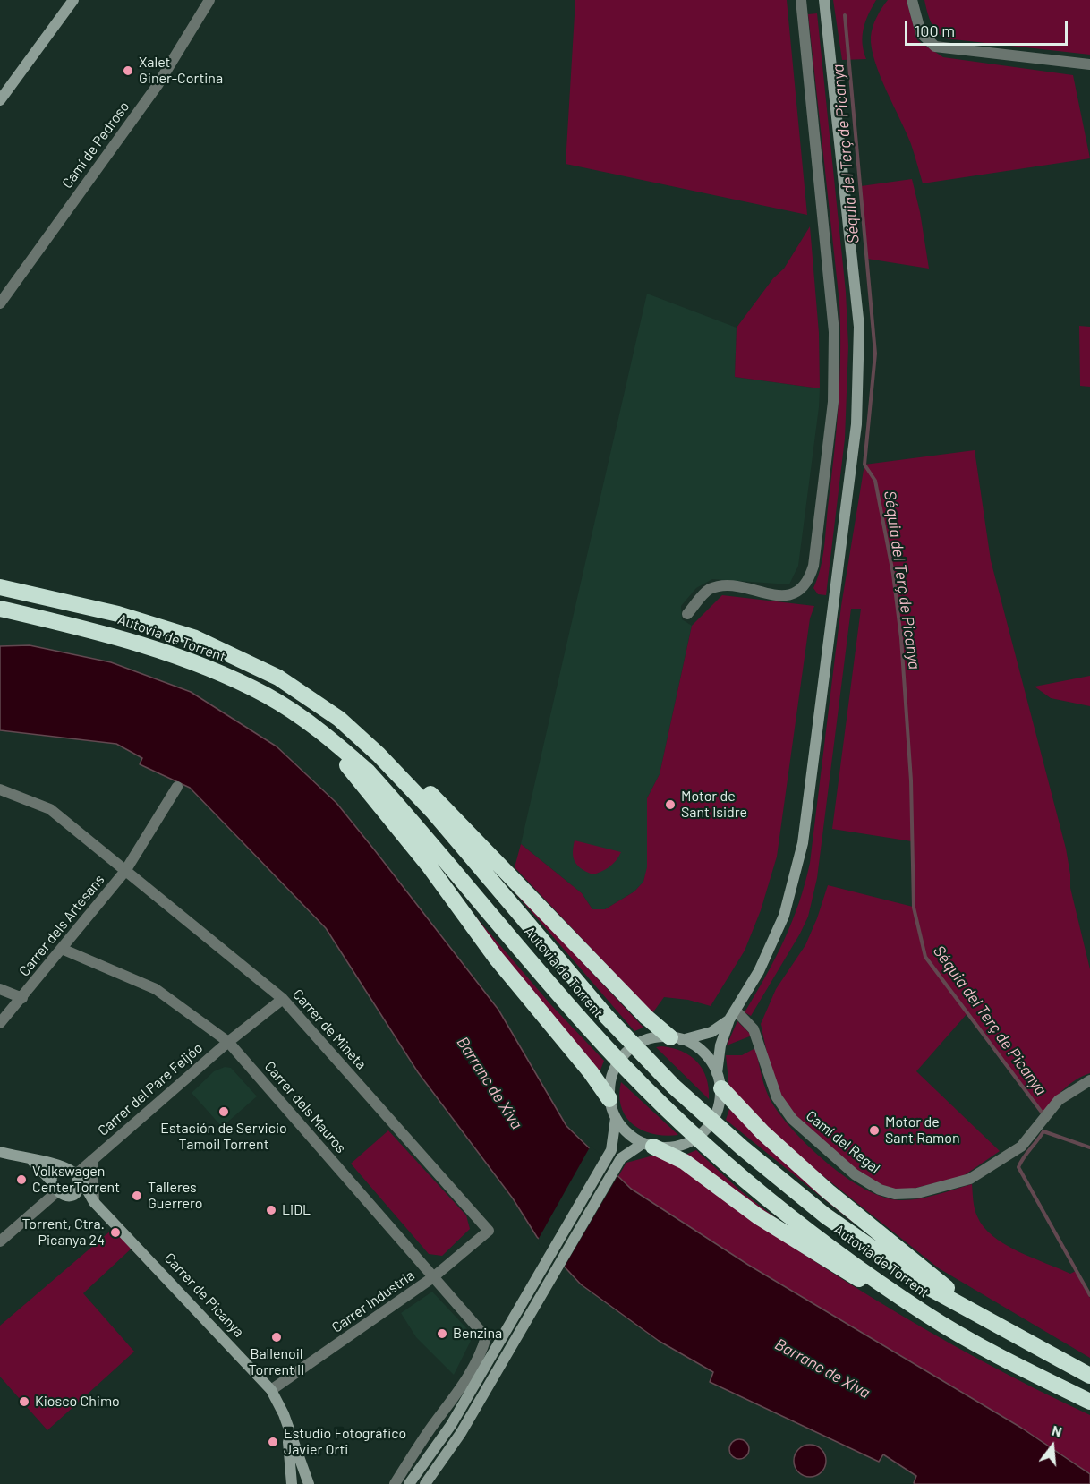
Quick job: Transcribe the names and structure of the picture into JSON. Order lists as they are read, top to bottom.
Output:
{
  "streets": {
    "highway": ["Autovia de Torrent"],
    "main road": ["Carrer de Picanya"],
    "street": [
      "Camí de Pedroso",
      "Carrer dels Artesans",
      "Carrer de Mineta",
      "Carrer del Pare Feijóo",
      "Carrer dels Mauros",
      "Camí del Regal",
      "Carrer Industria"
    ]
  },
  "crossings": [
    ["Carrer dels Artesans", "Carrer de Mineta"],
    ["Carrer dels Artesans", "Carrer dels Mauros"],
    ["Carrer de Mineta", "Carrer del Pare Feijóo"],
    ["Carrer de Mineta", "Carrer Industria"],
    ["Carrer del Pare Feijóo", "Carrer dels Mauros"],
    ["Carrer del Pare Feijóo", "Carrer de Picanya"],
    ["Carrer dels Mauros", "Carrer Industria"],
    ["Carrer de Picanya", "Carrer Industria"]
  ],
  "water": ["Séquia del Terç de Picanya", "Barranc de Xiva"],
  "places": [
    "Xalet Giner-Cortina",
    "Motor de Sant Isidre",
    "Estación de Servicio Tamoil Torrent",
    "Motor de Sant Ramon",
    "Volkswagen CenterTorrent",
    "Talleres Guerrero",
    "LIDL",
    "Torrent, Ctra. Picanya 24",
    "Benzina",
    "Ballenoil Torrent II",
    "Kiosco Chimo",
    "Estudio Fotográfico Javier Orti"
  ],
  "scale_bar": "100 m",
  "north": "top"
}
